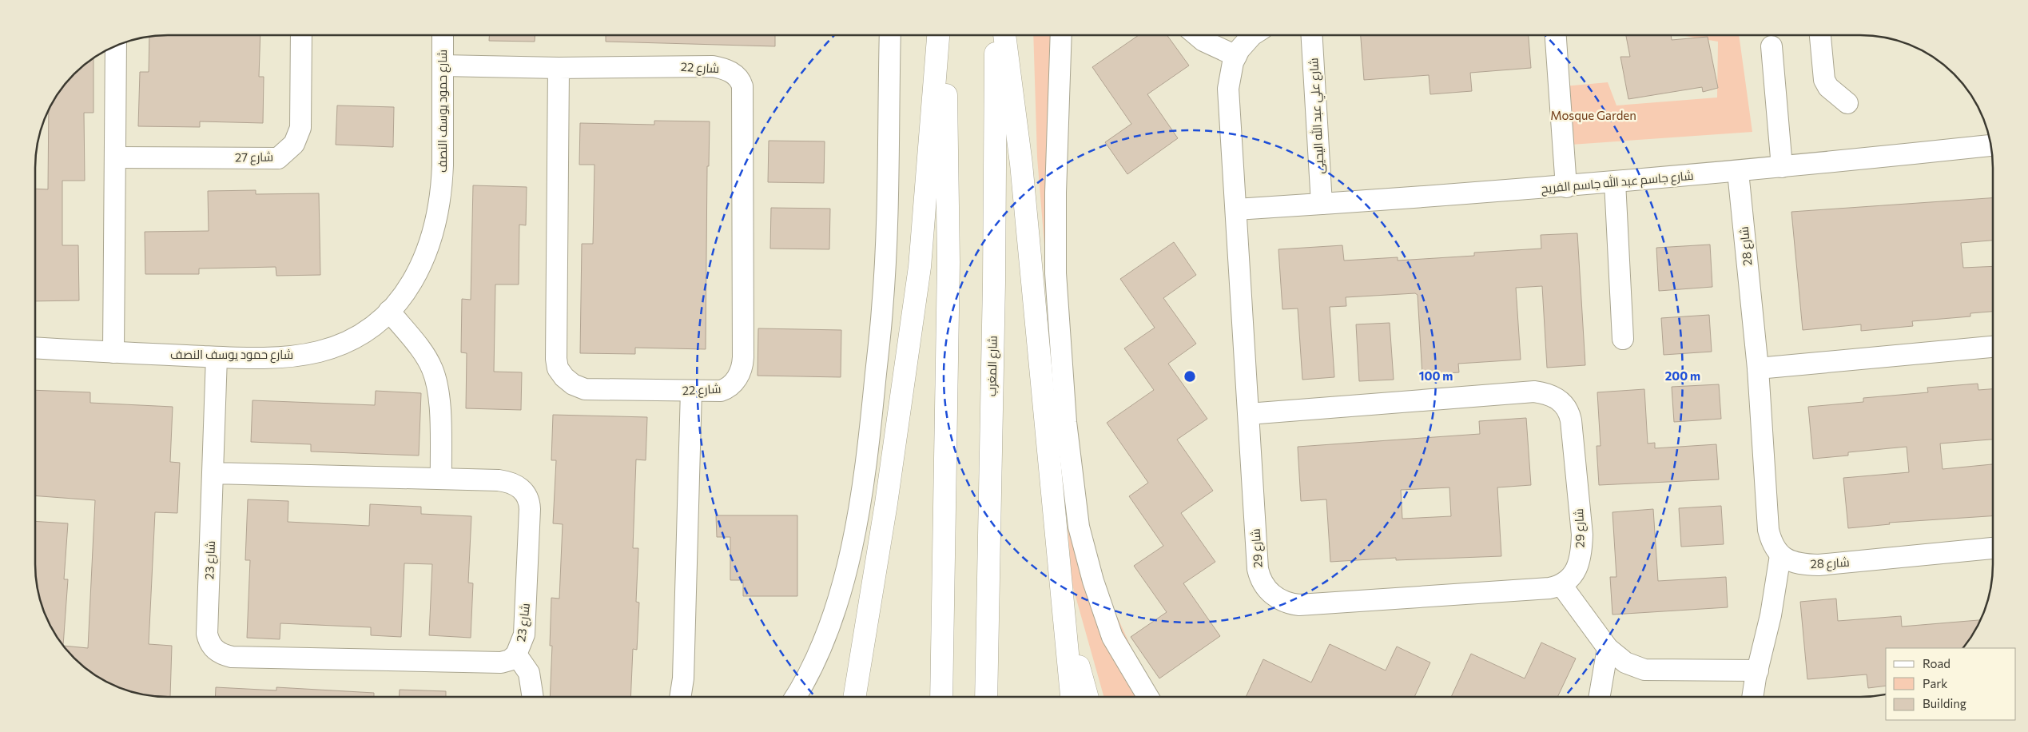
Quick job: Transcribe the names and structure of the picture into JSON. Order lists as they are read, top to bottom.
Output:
{
  "streets": {
    "highway": ["شارع المغرب"],
    "street": [
      "شارع 22",
      "شارع حمود يوسف النصف",
      "شارع علي عبد الله اليحيى",
      "شارع 27",
      "شارع جاسم عبد الله جاسم الفريح",
      "شارع 28",
      "شارع 29",
      "شارع 23"
    ]
  },
  "crossings": [
    ["شارع 22", "شارع حمود يوسف النصف"],
    ["شارع حمود يوسف النصف", "شارع 23"],
    ["شارع علي عبد الله اليحيى", "شارع جاسم عبد الله جاسم الفريح"],
    ["شارع جاسم عبد الله جاسم الفريح", "شارع 28"],
    ["شارع جاسم عبد الله جاسم الفريح", "شارع 29"]
  ],
  "parks": ["Mosque Garden"],
  "legend": ["Road", "Park", "Building"],
  "rings": ["100 m", "200 m"]
}
